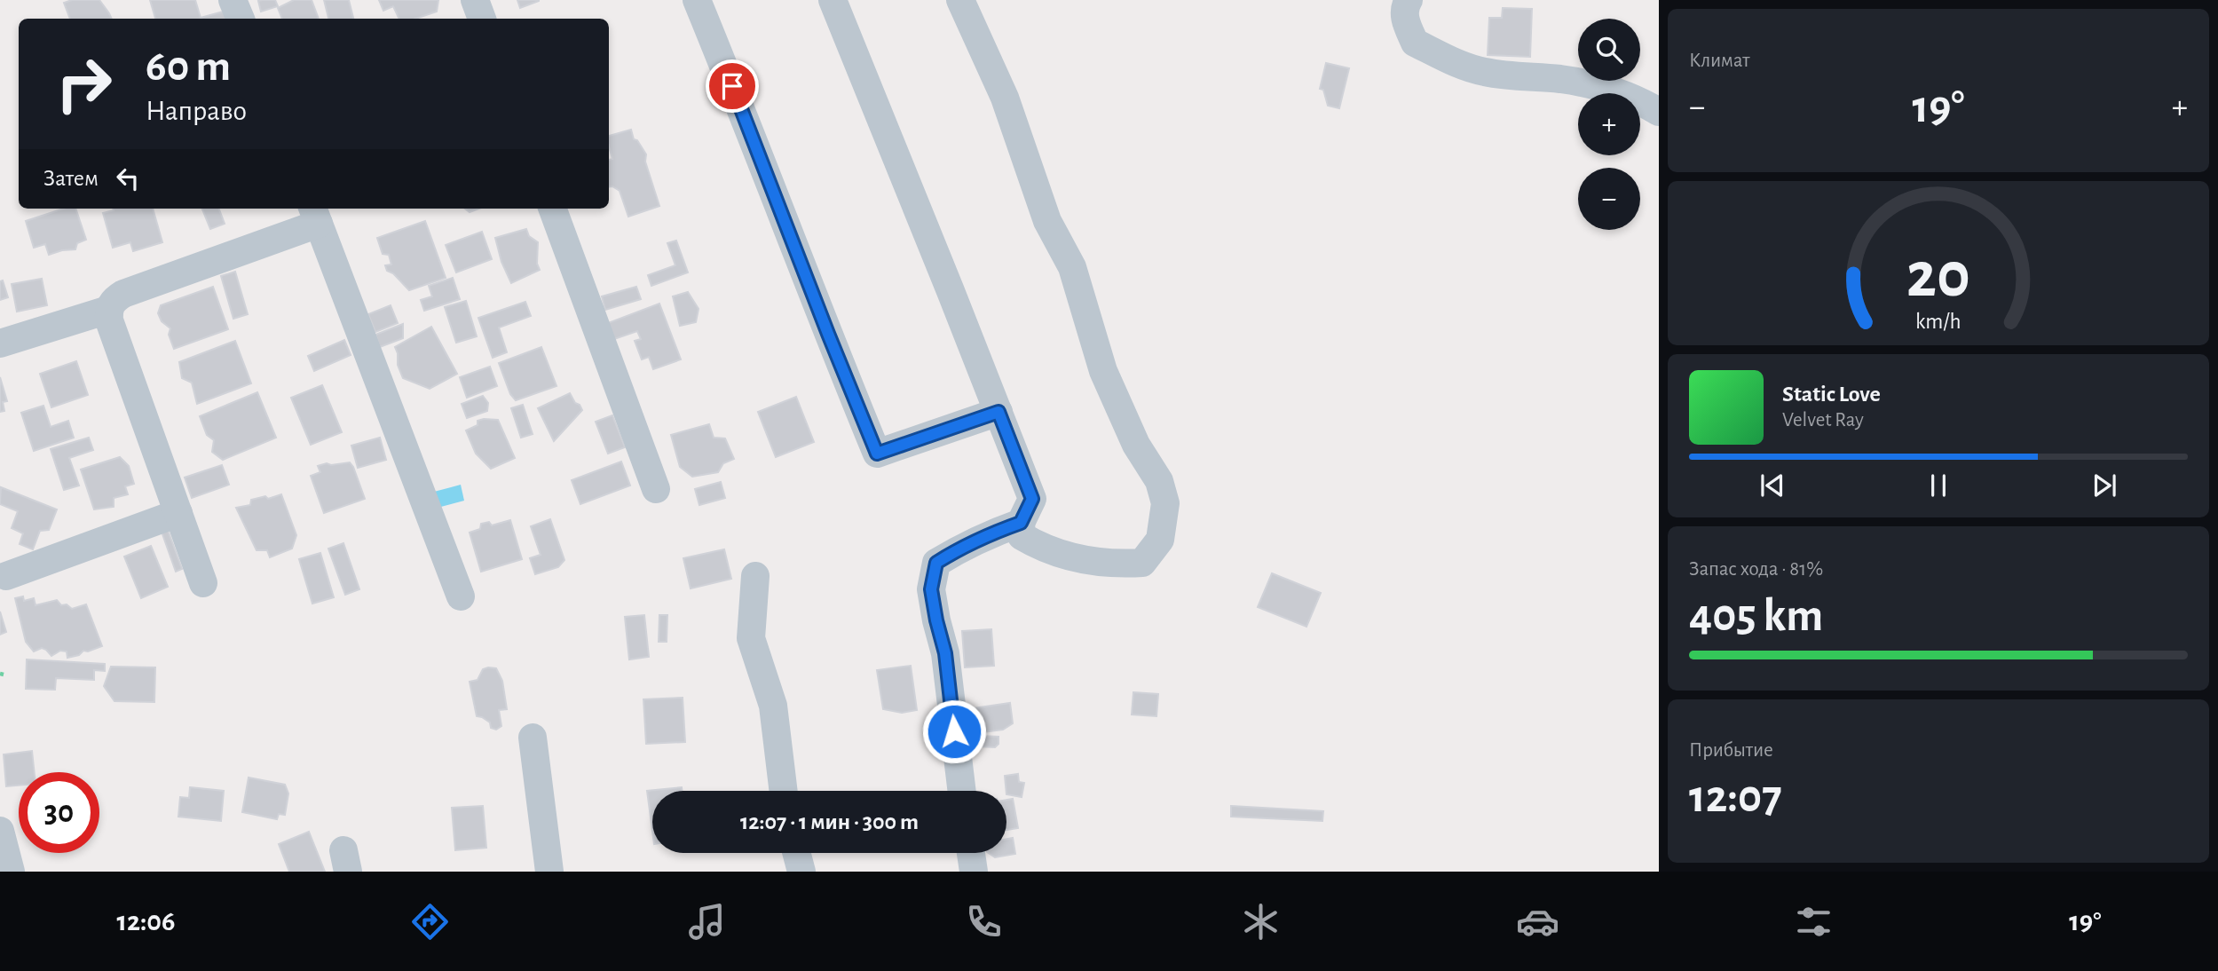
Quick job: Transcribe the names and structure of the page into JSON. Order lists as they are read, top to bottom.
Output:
{
  "page": {
    "tile": [
      "Климат",
      ["Запас хода · 81%", "405 km"],
      ["Прибытие", "12:07"]
    ],
    "map_buttons": ["+", "−"],
    "turn": ["60 m", "Направо"],
    "heat": ["−", "19°", "+"],
    "then": "Затем",
    "song": ["Static Love", "Velvet Ray"],
    "limit": "30",
    "trip": "12:07 · 1 мин · 300 m",
    "tabs": ["12:06", "19°"],
    "gauge": ["20", "km/h"]
  }
}
